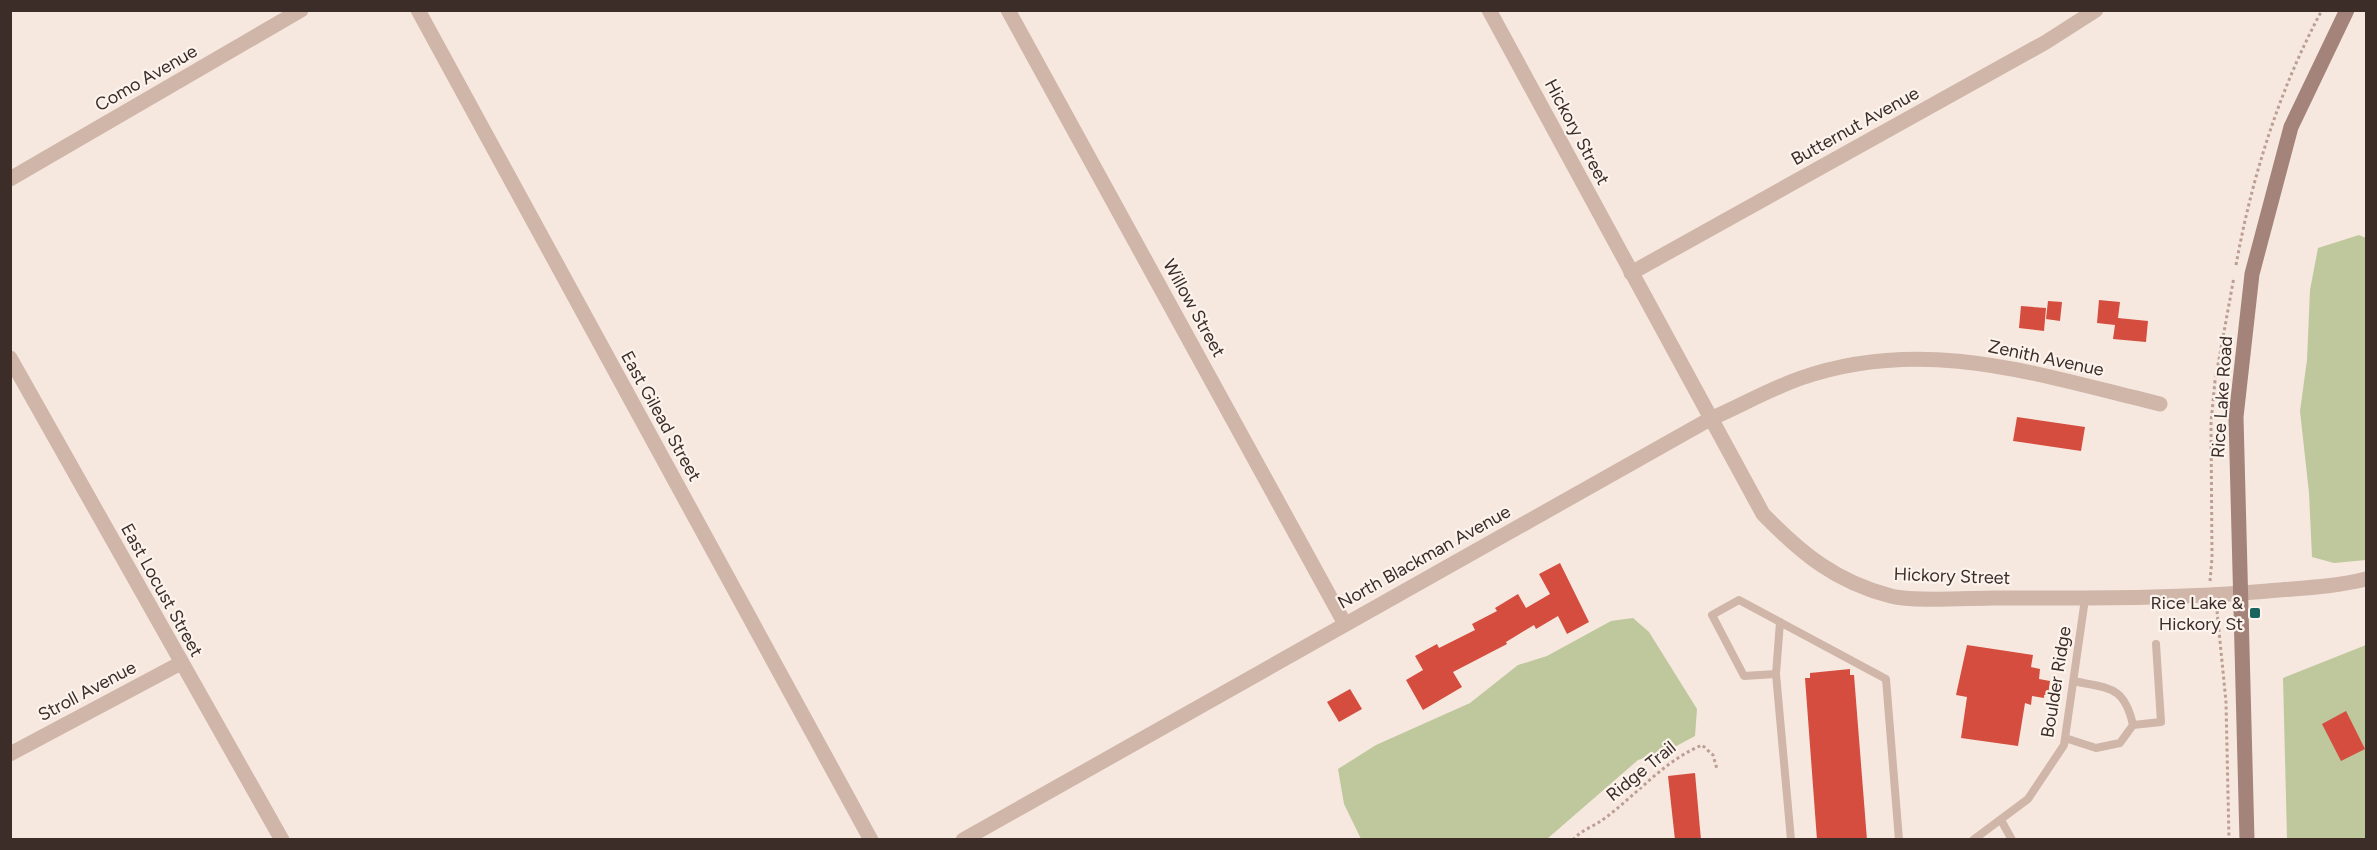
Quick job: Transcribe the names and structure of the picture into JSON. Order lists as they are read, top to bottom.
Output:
{
  "streets": {
    "main road": ["Rice Lake Road"],
    "street": [
      "Como Avenue",
      "Butternut Avenue",
      "Hickory Street",
      "Willow Street",
      "Zenith Avenue",
      "East Gilead Street",
      "North Blackman Avenue",
      "East Locust Street",
      "Stroll Avenue"
    ],
    "lane": ["Boulder Ridge"],
    "path": ["Ridge Trail"]
  },
  "crossings": [
    ["Butternut Avenue", "Hickory Street"],
    ["Hickory Street", "Rice Lake Road"],
    ["Hickory Street", "North Blackman Avenue"],
    ["Hickory Street", "Boulder Ridge"],
    ["Willow Street", "North Blackman Avenue"],
    ["Zenith Avenue", "North Blackman Avenue"],
    ["East Locust Street", "Stroll Avenue"]
  ],
  "places": {
    "transit": ["Rice Lake & Hickory St"]
  }
}
